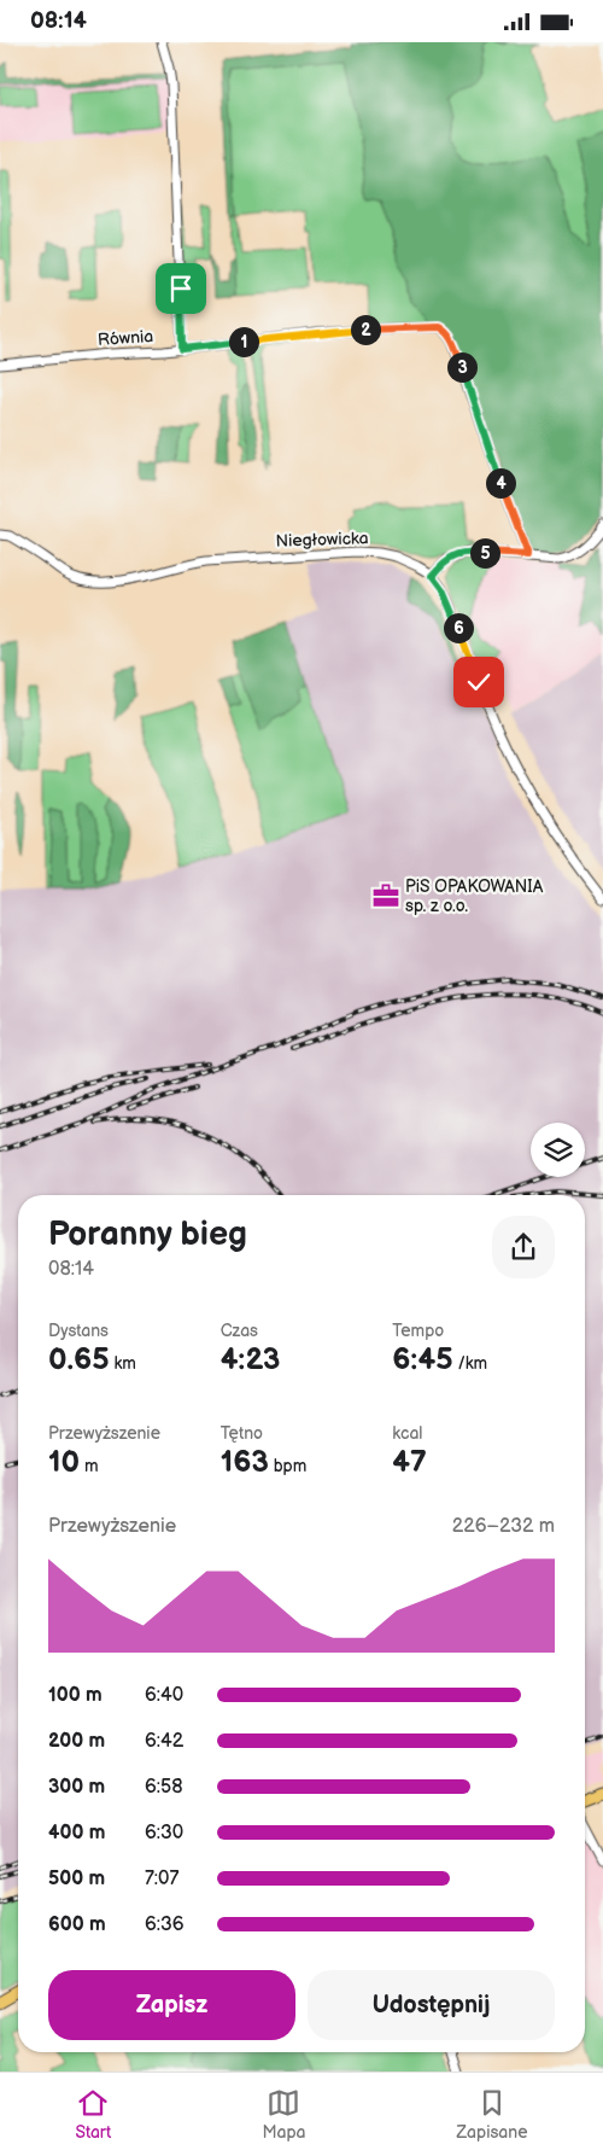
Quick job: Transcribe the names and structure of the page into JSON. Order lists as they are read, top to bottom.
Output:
{
  "streets": {
    "street": ["Równia", "Niegłowicka"]
  },
  "places": {
    "office": ["PiS OPAKOWANIA sp. z o.o."]
  },
  "page": {
    "status": "08:14",
    "pins": [
      "2",
      "1",
      "3",
      "4",
      "5",
      "6"
    ],
    "heading": ["Poranny bieg", "08:14"],
    "stats": [
      ["Dystans", "0.65 km"],
      ["Czas", "4:23"],
      ["Tempo", "6:45 /km"],
      ["Przewyższenie", "10 m"],
      ["Tętno", "163 bpm"],
      ["kcal", "47"]
    ],
    "chart": ["Przewyższenie", "226–232 m"],
    "list": [
      {
        "name": "100 m",
        "note": "6:40"
      },
      {
        "name": "200 m",
        "note": "6:42"
      },
      {
        "name": "300 m",
        "note": "6:58"
      },
      {
        "name": "400 m",
        "note": "6:30"
      },
      {
        "name": "500 m",
        "note": "7:07"
      },
      {
        "name": "600 m",
        "note": "6:36"
      }
    ],
    "buttons": ["Zapisz", "Udostępnij"],
    "tabs": ["Start", "Mapa", "Zapisane"]
  }
}
